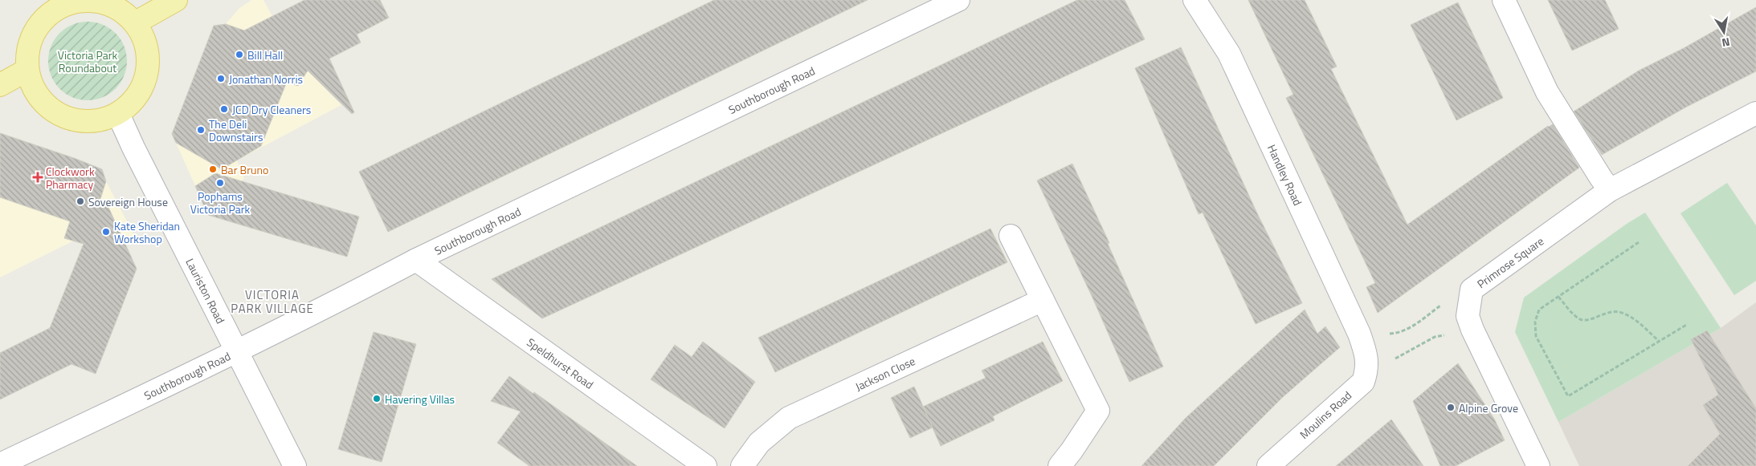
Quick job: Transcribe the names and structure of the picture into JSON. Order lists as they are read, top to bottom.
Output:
{
  "streets": {
    "street": [
      "Southborough Road",
      "Handley Road",
      "Primrose Square",
      "Lauriston Road",
      "Speldhurst Road",
      "Jackson Close",
      "Moulins Road"
    ]
  },
  "crossings": [
    ["Southborough Road", "Lauriston Road"],
    ["Southborough Road", "Speldhurst Road"],
    ["Handley Road", "Primrose Square"],
    ["Handley Road", "Moulins Road"]
  ],
  "districts": ["VICTORIA PARK VILLAGE"],
  "parks": ["Victoria Park Roundabout"],
  "places": {
    "other": [
      "Bill Hall",
      "Jonathan Norris",
      "JCD Dry Cleaners",
      "The Deli Downstairs",
      "Bar Bruno",
      "Pophams Victoria Park",
      "Sovereign House",
      "Kate Sheridan Workshop",
      "Havering Villas",
      "Alpine Grove"
    ],
    "health": ["Clockwork Pharmacy"]
  },
  "north": "bottom"
}
